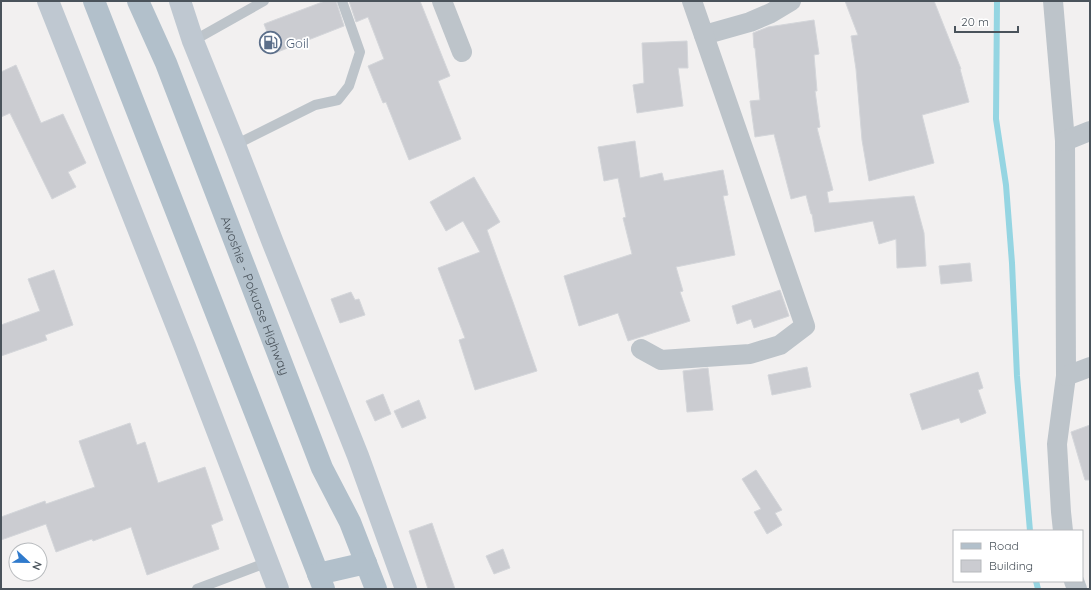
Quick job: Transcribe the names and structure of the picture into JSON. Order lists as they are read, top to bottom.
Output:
{
  "streets": {
    "main road": ["Awoshie - Pokuase Highway"]
  },
  "places": {
    "fuel station": ["Goil"]
  },
  "legend": ["Road", "Building"],
  "scale_bar": "20 m",
  "north": "right"
}
